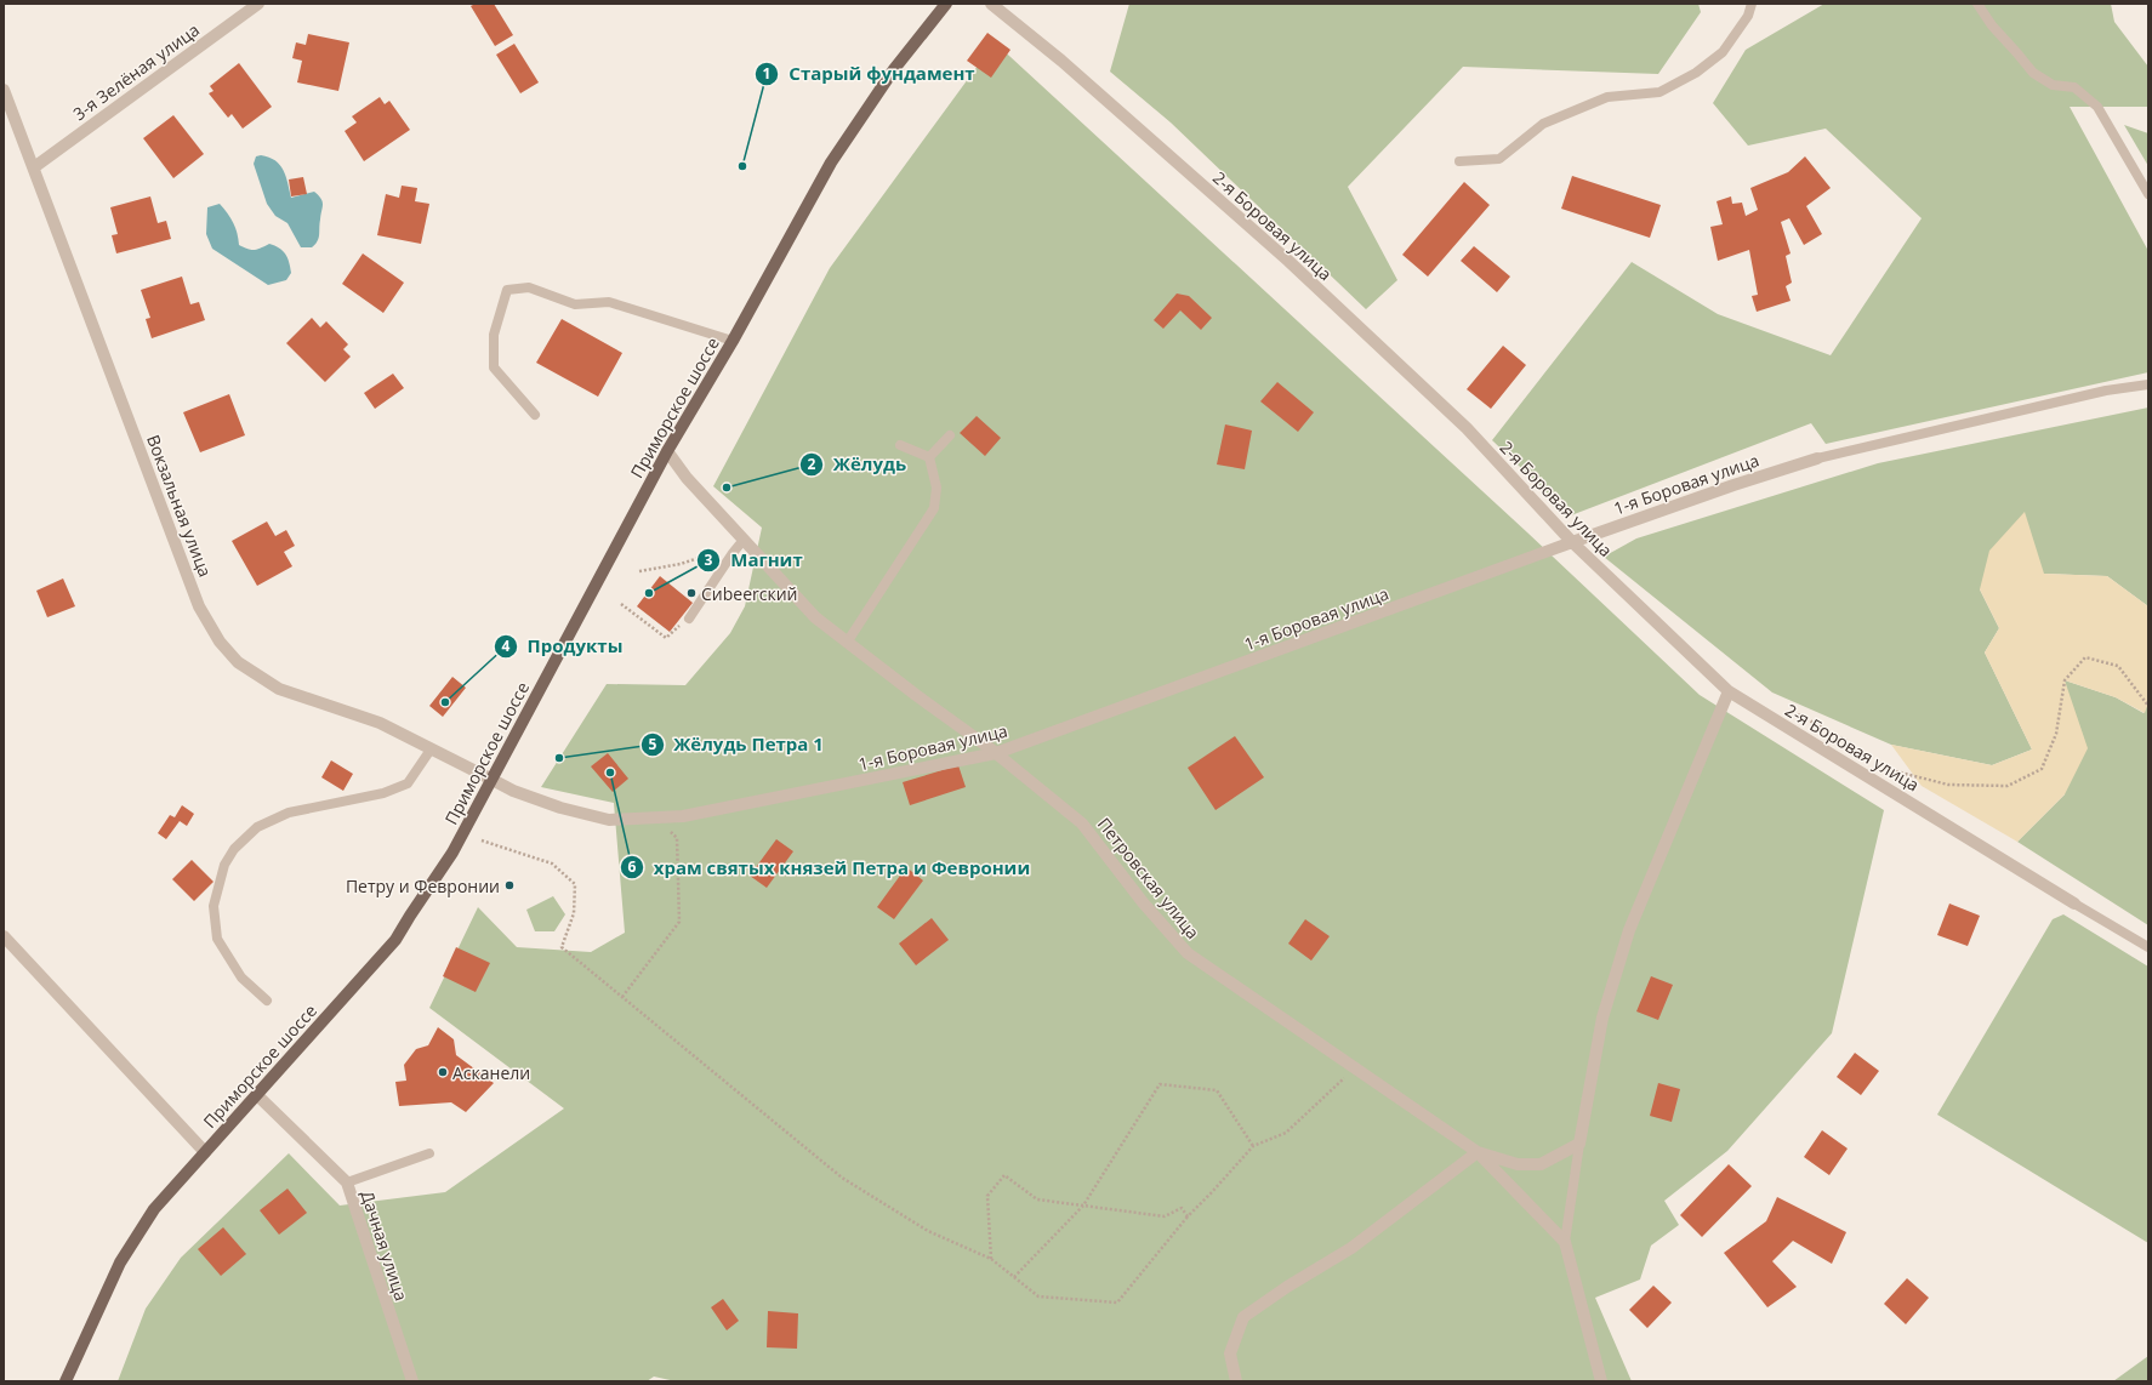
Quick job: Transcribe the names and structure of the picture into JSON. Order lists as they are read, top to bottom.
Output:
{
  "streets": {
    "main road": ["Приморское шоссе"],
    "street": [
      "3-я Зелёная улица",
      "2-я Боровая улица",
      "1-я Боровая улица",
      "Вокзальная улица",
      "Петровская улица",
      "Дачная улица"
    ]
  },
  "crossings": [
    ["3-я Зелёная улица", "Вокзальная улица"],
    ["2-я Боровая улица", "1-я Боровая улица"],
    ["Приморское шоссе", "1-я Боровая улица"],
    ["Приморское шоссе", "Вокзальная улица"],
    ["Приморское шоссе", "Петровская улица"],
    ["Приморское шоссе", "Дачная улица"],
    ["1-я Боровая улица", "Вокзальная улица"],
    ["1-я Боровая улица", "Петровская улица"]
  ],
  "places": [
    "Старый фундамент",
    "Жёлудь",
    "Магнит",
    "Сиbeerский",
    "Продукты",
    "Жёлудь Петра 1",
    "храм святых князей Петра и Февронии",
    "Петру и Февронии",
    "Асканели"
  ]
}
